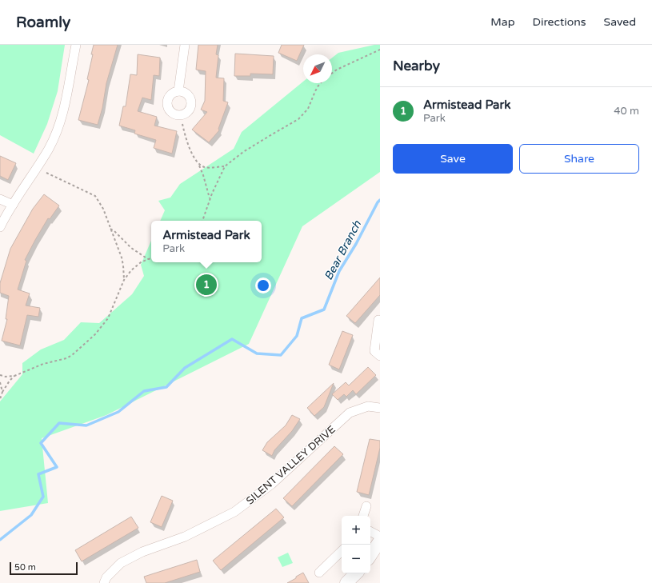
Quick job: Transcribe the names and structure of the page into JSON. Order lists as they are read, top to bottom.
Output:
{
  "streets": {
    "street": ["SILENT VALLEY DRIVE"]
  },
  "water": ["Bear Branch"],
  "scale_bar": "50 m",
  "north": "bottom left",
  "page": {
    "header": "Roamly",
    "nav": ["Map", "Directions", "Saved"],
    "heading": "Nearby",
    "list": [
      {
        "mark": "1",
        "name": "Armistead Park",
        "note": "Park",
        "value": "40 m"
      }
    ],
    "buttons": ["Save", "Share"],
    "popup": ["Armistead Park", "Park"],
    "pins": "1",
    "map_buttons": ["+", "−"],
    "scale": "50 m"
  }
}
